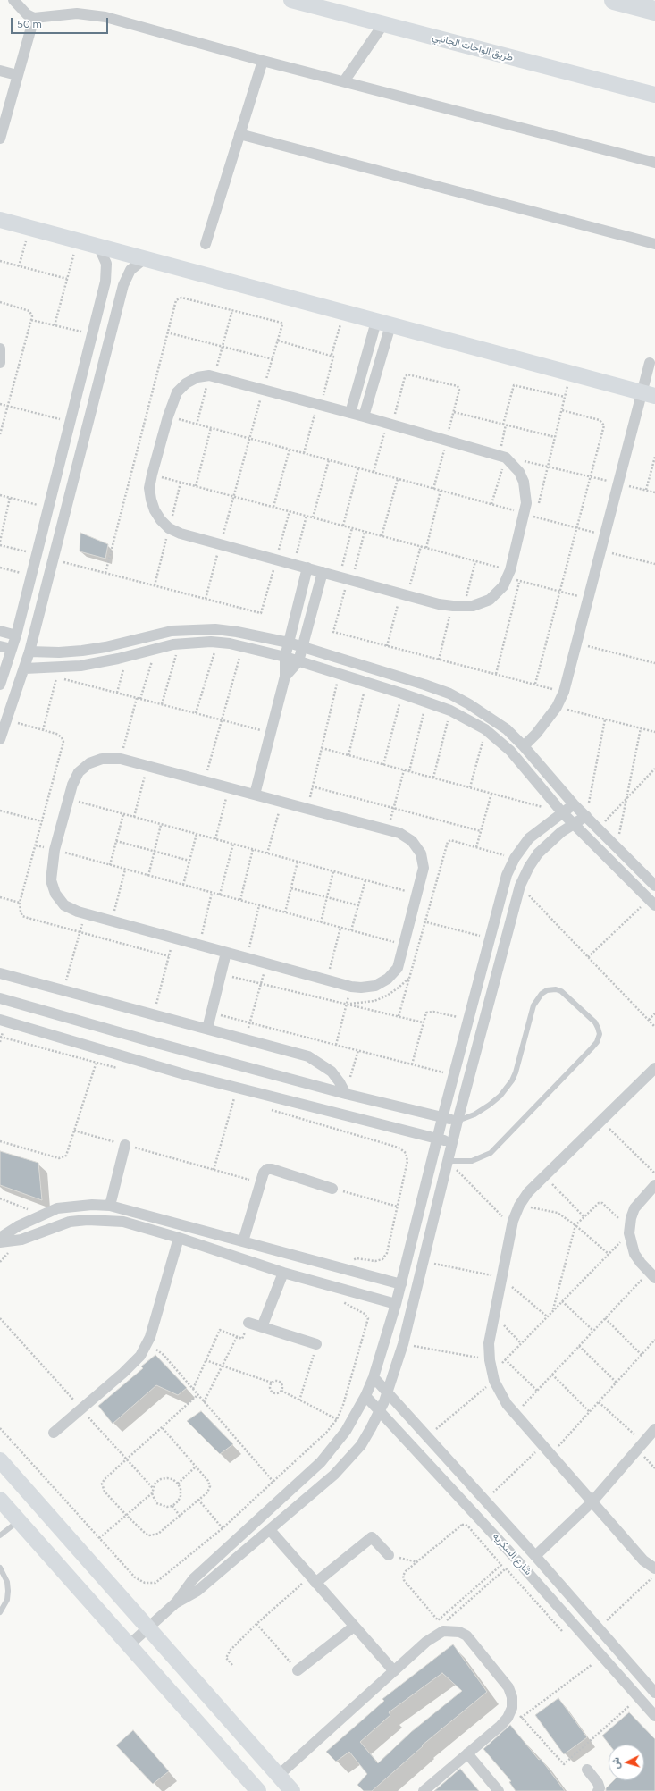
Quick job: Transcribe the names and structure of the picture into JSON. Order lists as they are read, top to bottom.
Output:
{
  "streets": {
    "street": ["طريق الواحات الجانبي", "شارع السكريه"]
  },
  "scale_bar": "50 m",
  "north": "left"
}
